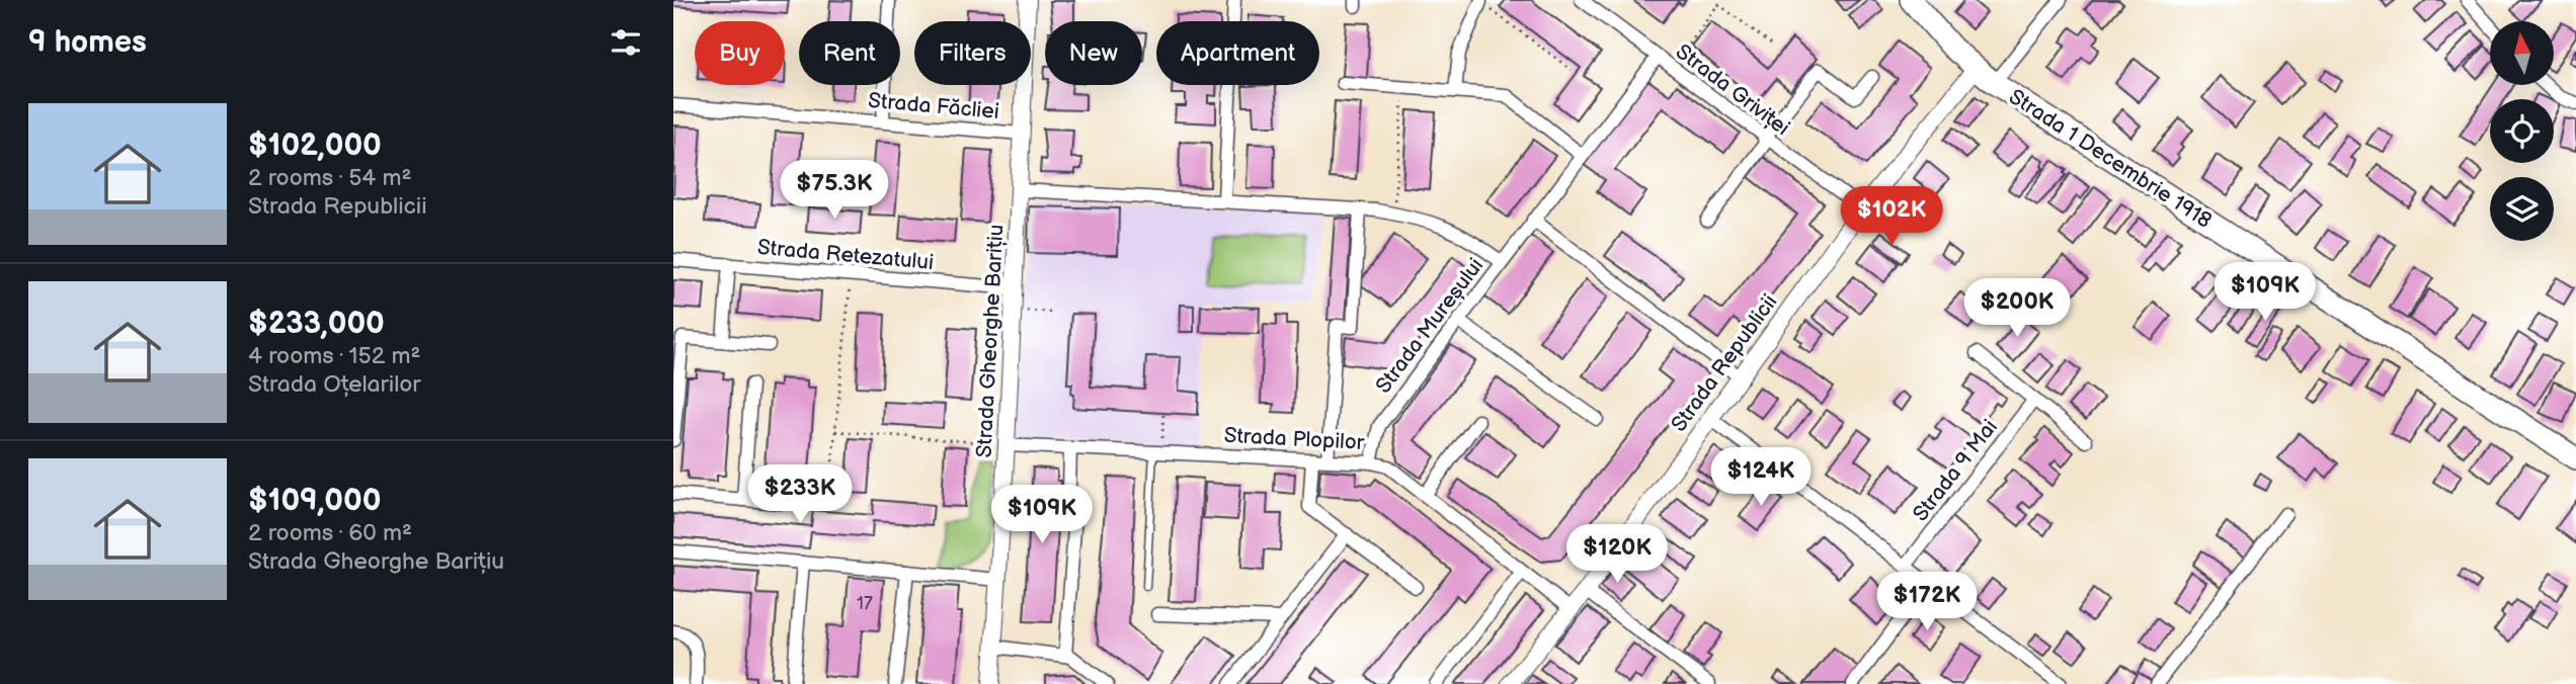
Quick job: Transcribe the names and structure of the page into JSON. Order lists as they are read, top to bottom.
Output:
{
  "streets": {
    "main road": ["Strada 1 Decembrie 1918"],
    "street": [
      "Strada Griviței",
      "Strada Făcliei",
      "Strada Retezatului",
      "Strada Mureșului",
      "Strada Gheorghe Barițiu",
      "Strada Republicii",
      "Strada Plopilor",
      "Strada 9 Mai"
    ]
  },
  "crossings": [
    ["Strada Griviței", "Strada Mureșului"],
    ["Strada Griviței", "Strada Republicii"],
    ["Strada Făcliei", "Strada Gheorghe Barițiu"],
    ["Strada 1 Decembrie 1918", "Strada Republicii"],
    ["Strada Retezatului", "Strada Gheorghe Barițiu"],
    ["Strada Mureșului", "Strada Plopilor"],
    ["Strada Gheorghe Barițiu", "Strada Plopilor"],
    ["Strada Republicii", "Strada Plopilor"]
  ],
  "house_numbers": ["17"],
  "north": "top",
  "page": {
    "heading": "9 homes",
    "chip": [
      "Buy",
      "Rent",
      "Filters",
      "New",
      "Apartment"
    ],
    "list": [
      {
        "name": "$102,000",
        "note": "2 rooms · 54 m² · Strada Republicii"
      },
      {
        "name": "$233,000",
        "note": "4 rooms · 152 m² · Strada Oțelarilor"
      },
      {
        "name": "$109,000",
        "note": "2 rooms · 60 m² · Strada Gheorghe Barițiu"
      }
    ],
    "price": [
      "$75.3K",
      "$102K",
      "$109K",
      "$200K",
      "$124K",
      "$233K",
      "$109K",
      "$120K",
      "$172K"
    ]
  }
}
